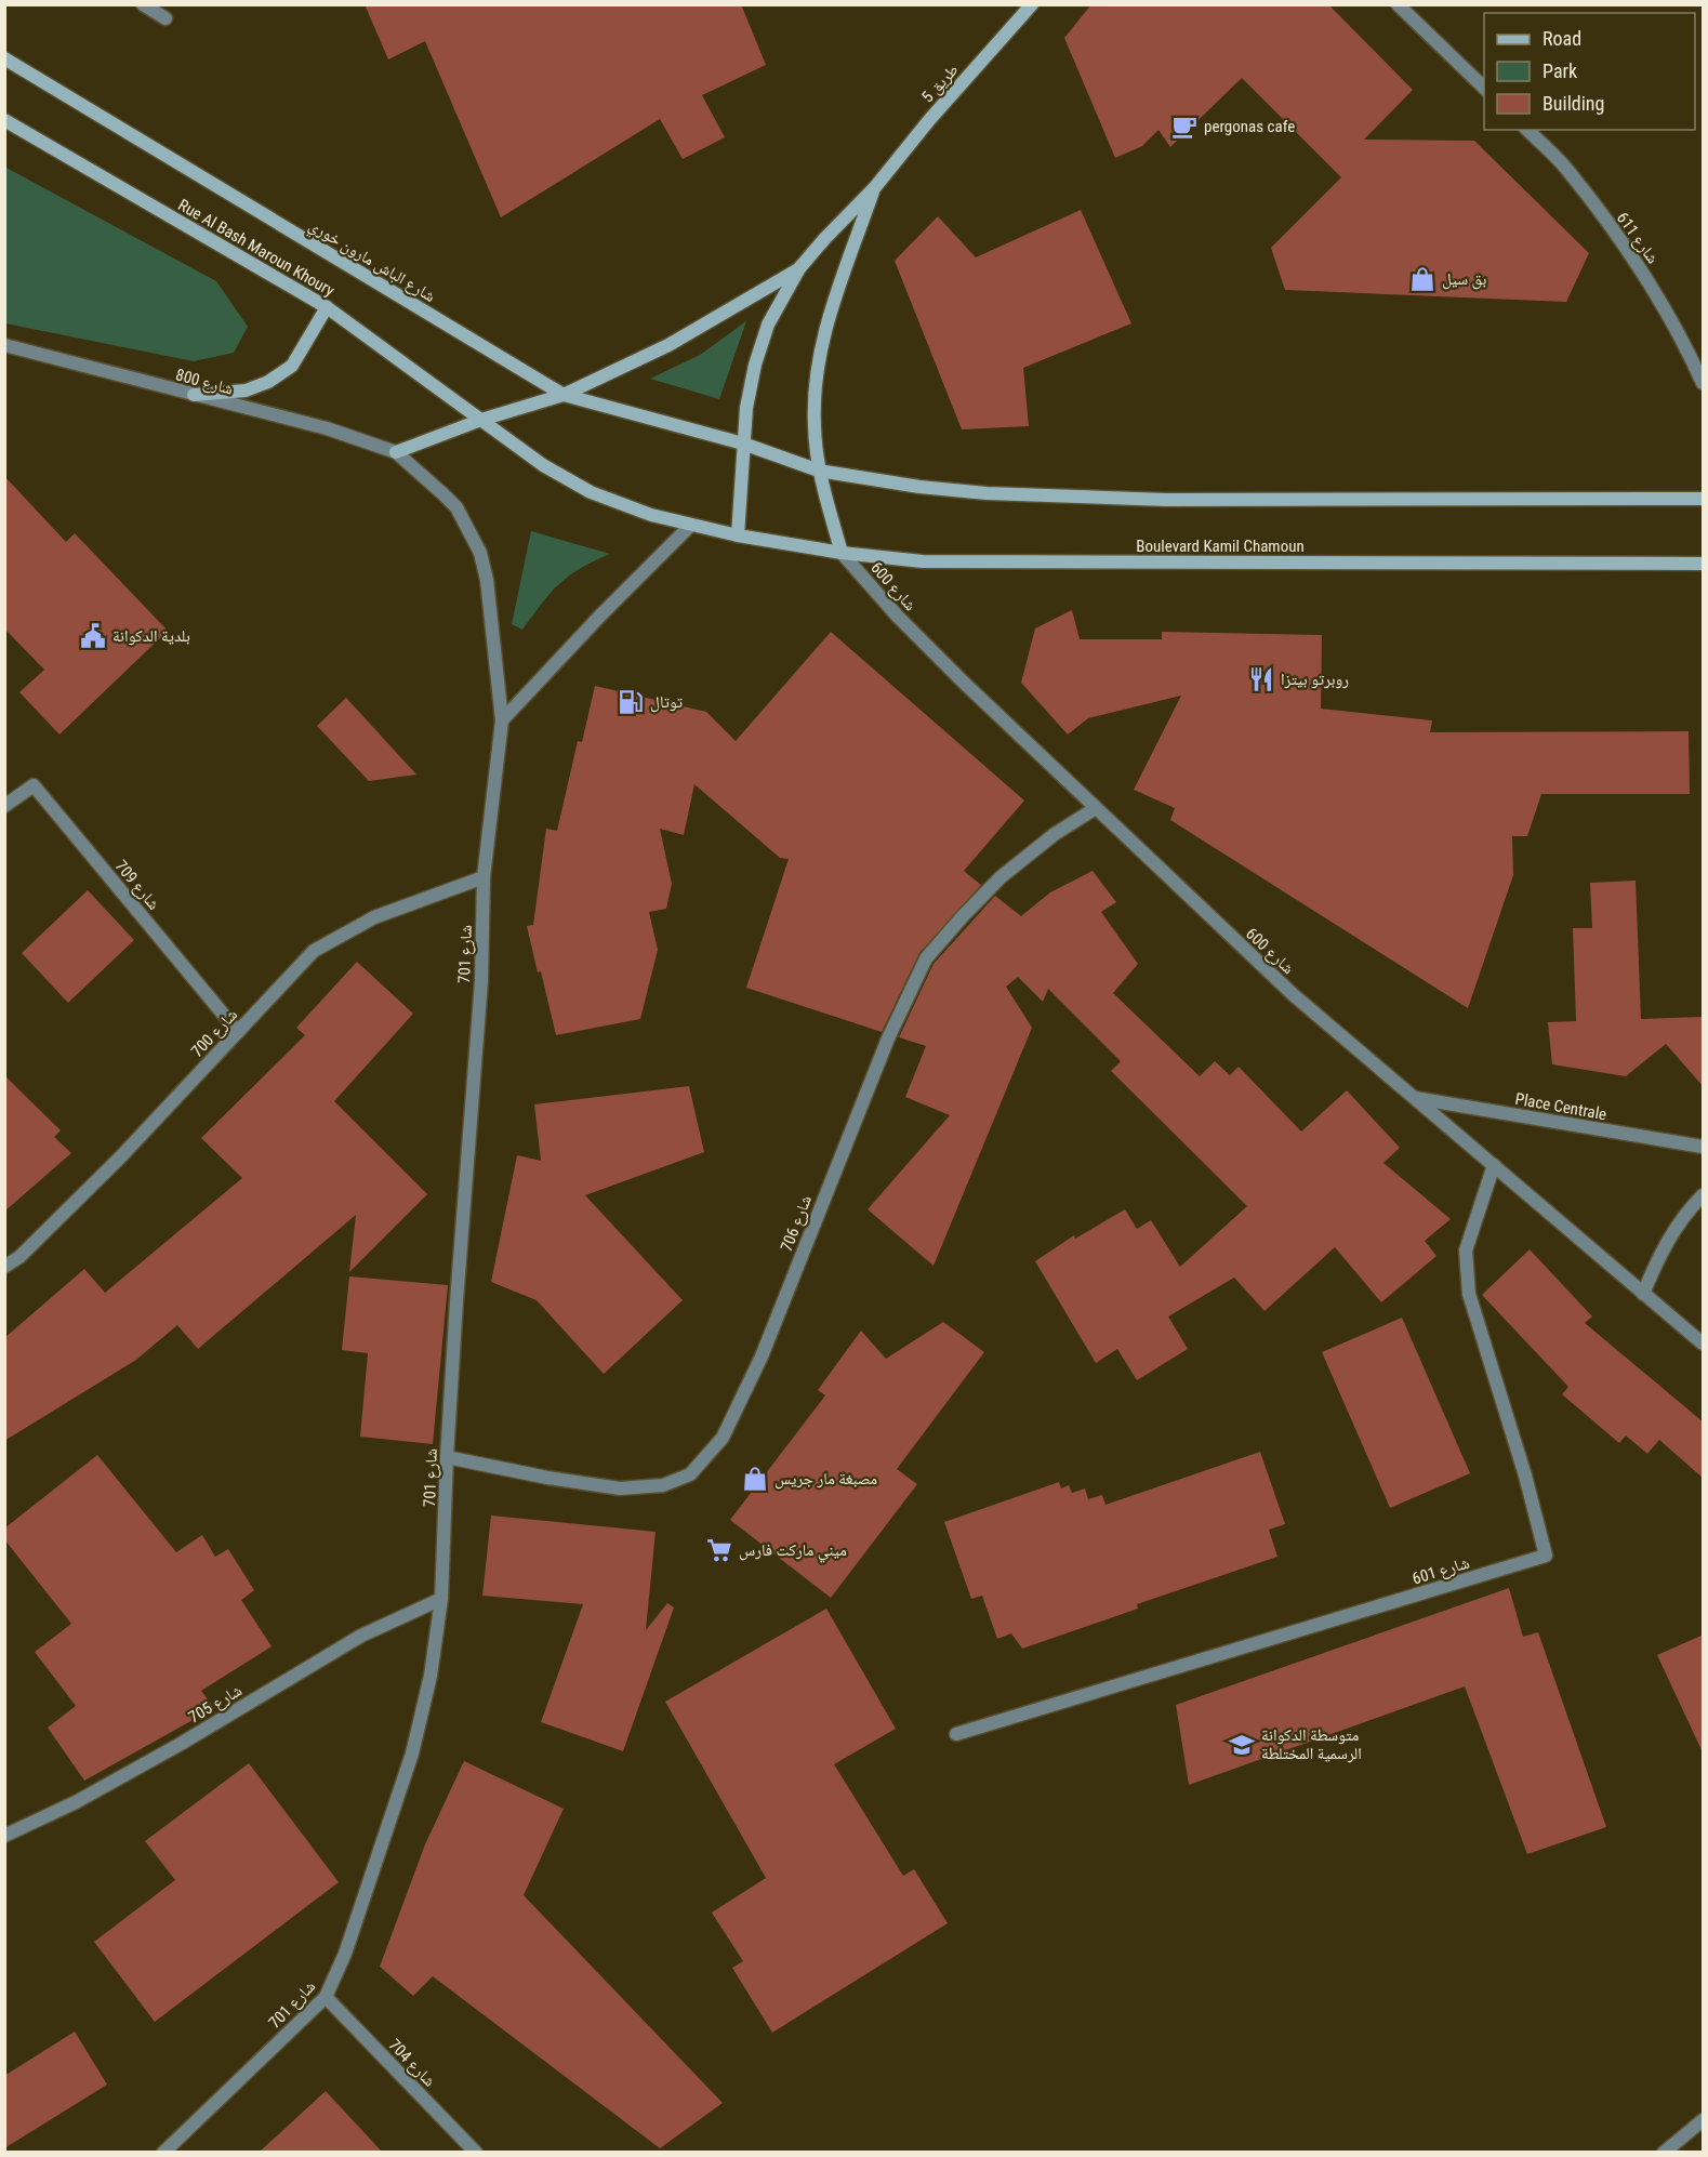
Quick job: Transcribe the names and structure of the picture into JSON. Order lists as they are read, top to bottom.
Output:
{
  "streets": {
    "main road": [
      "طريق 5",
      "Rue Al Bash Maroun Khoury",
      "شارع الباش مارون خوري",
      "Boulevard Kamil Chamoun"
    ],
    "street": [
      "شارع 611",
      "800 شارع",
      "شارع 600",
      "شارع 709",
      "شارع 701",
      "شارع 700",
      "Place Centrale",
      "شارع 706",
      "شارع 601",
      "شارع 705",
      "شارع 704"
    ]
  },
  "crossings": [
    ["Rue Al Bash Maroun Khoury", "Boulevard Kamil Chamoun"],
    ["800 شارع", "شارع 701"],
    ["Boulevard Kamil Chamoun", "شارع 600"],
    ["شارع 600", "Place Centrale"],
    ["شارع 600", "شارع 706"],
    ["شارع 600", "شارع 601"],
    ["شارع 709", "شارع 700"],
    ["شارع 701", "شارع 700"],
    ["شارع 701", "شارع 706"],
    ["شارع 701", "شارع 705"],
    ["شارع 701", "شارع 704"]
  ],
  "places": {
    "cafe": ["pergonas cafe"],
    "shop": ["بق سيل", "مصبغة مار جريس"],
    "public building": ["بلدية الدكوانة"],
    "restaurant": ["روبرتو بيتزا"],
    "fuel station": ["توتال"],
    "supermarket": ["ميني ماركت فارس"],
    "school or university": ["متوسطة الدكوانة الرسمية المختلطة"]
  },
  "legend": ["Road", "Park", "Building"]
}
